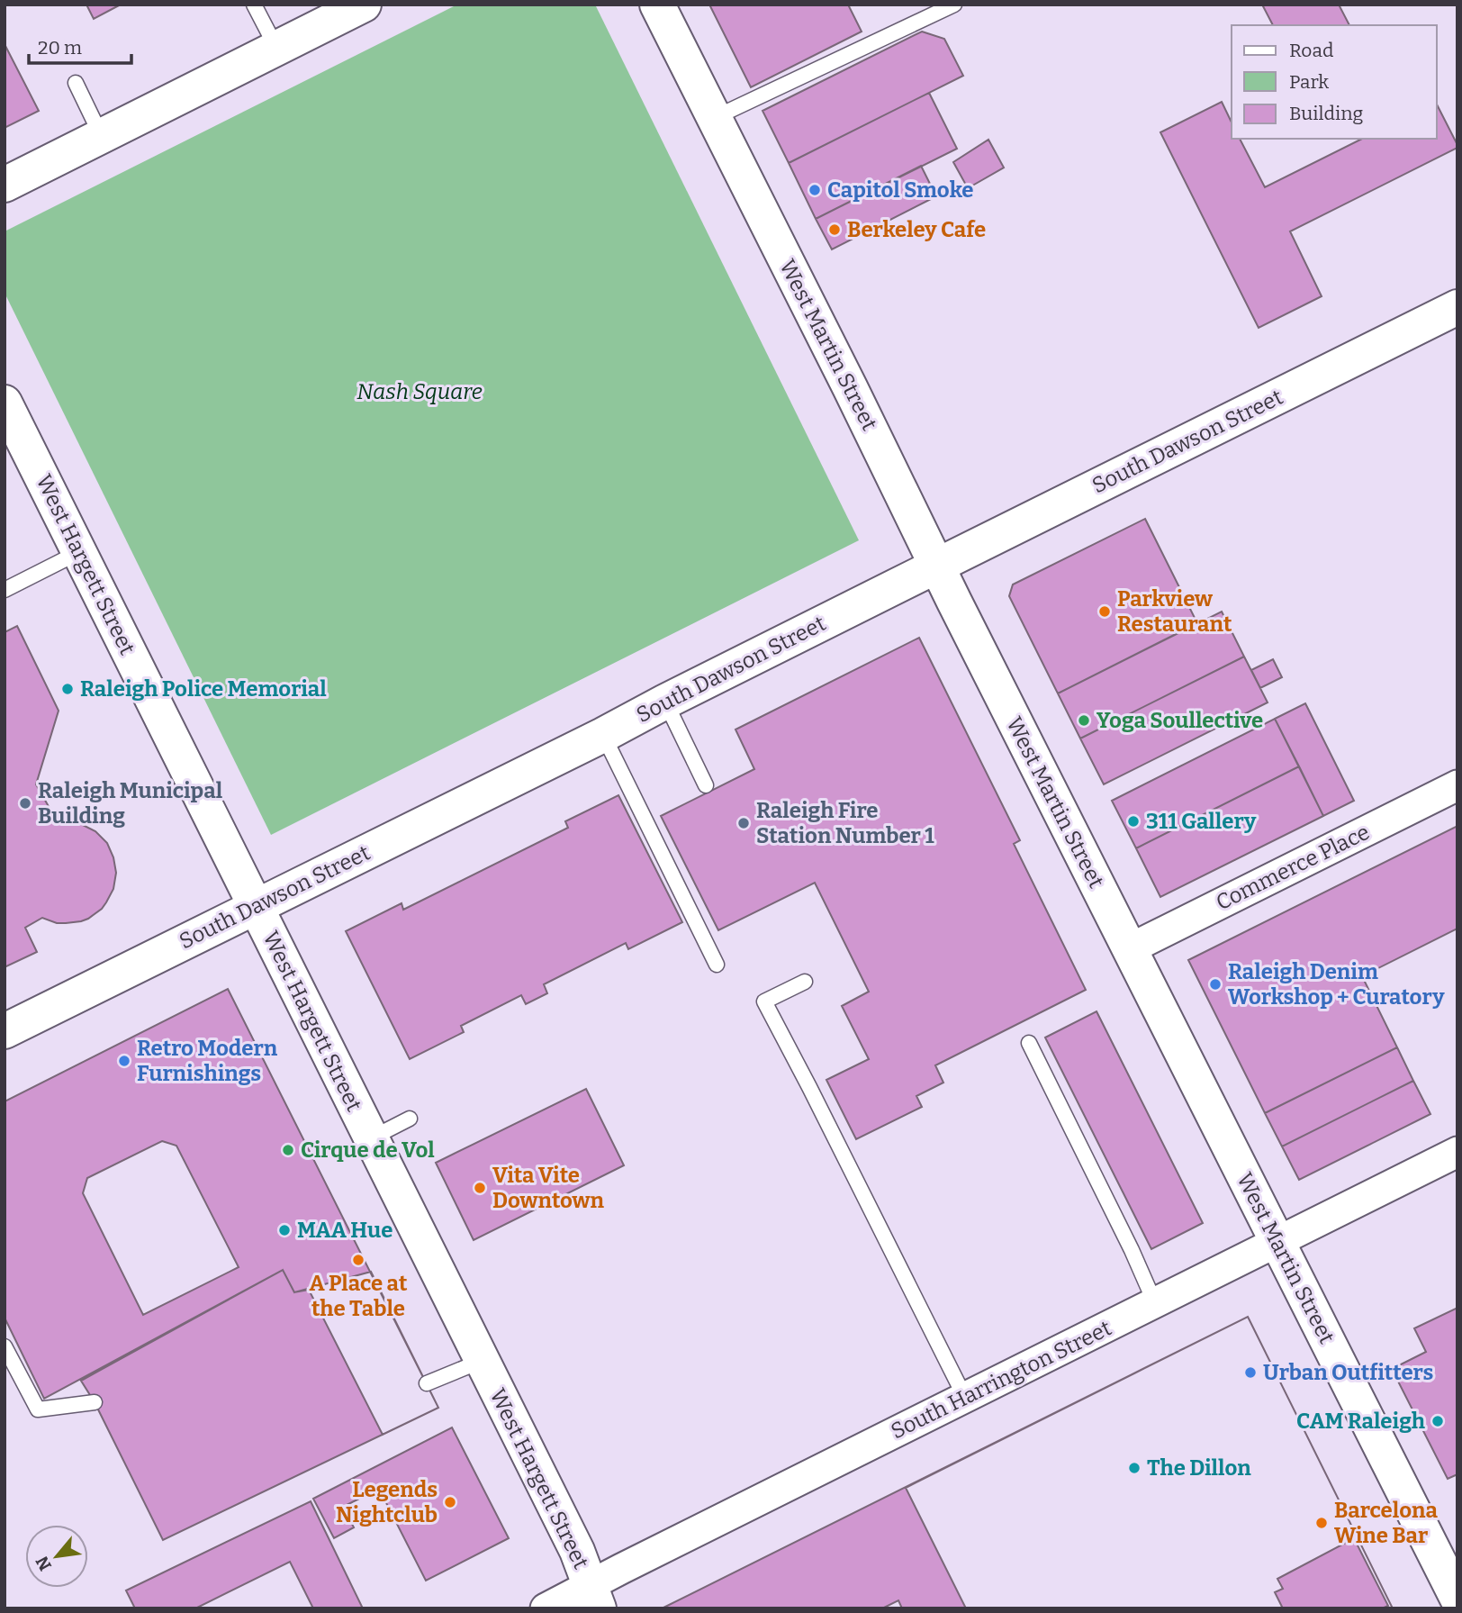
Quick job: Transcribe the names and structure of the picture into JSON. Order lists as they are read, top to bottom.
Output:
{
  "streets": {
    "street": [
      "West Martin Street",
      "South Dawson Street",
      "West Hargett Street",
      "Commerce Place",
      "South Harrington Street"
    ]
  },
  "crossings": [
    ["West Martin Street", "South Dawson Street"],
    ["West Martin Street", "Commerce Place"],
    ["West Martin Street", "South Harrington Street"],
    ["South Dawson Street", "West Hargett Street"],
    ["West Hargett Street", "South Harrington Street"]
  ],
  "parks": ["Nash Square"],
  "places": [
    "Capitol Smoke",
    "Berkeley Cafe",
    "Parkview Restaurant",
    "Raleigh Police Memorial",
    "Yoga Soullective",
    "Raleigh Municipal Building",
    "311 Gallery",
    "Raleigh Fire Station Number 1",
    "Raleigh Denim Workshop + Curatory",
    "Retro Modern Furnishings",
    "Cirque de Vol",
    "Vita Vite Downtown",
    "MAA Hue",
    "A Place at the Table",
    "Urban Outfitters",
    "CAM Raleigh",
    "The Dillon",
    "Legends Nightclub",
    "Barcelona Wine Bar"
  ],
  "legend": ["Road", "Park", "Building"],
  "scale_bar": "20 m",
  "north": "bottom left"
}
